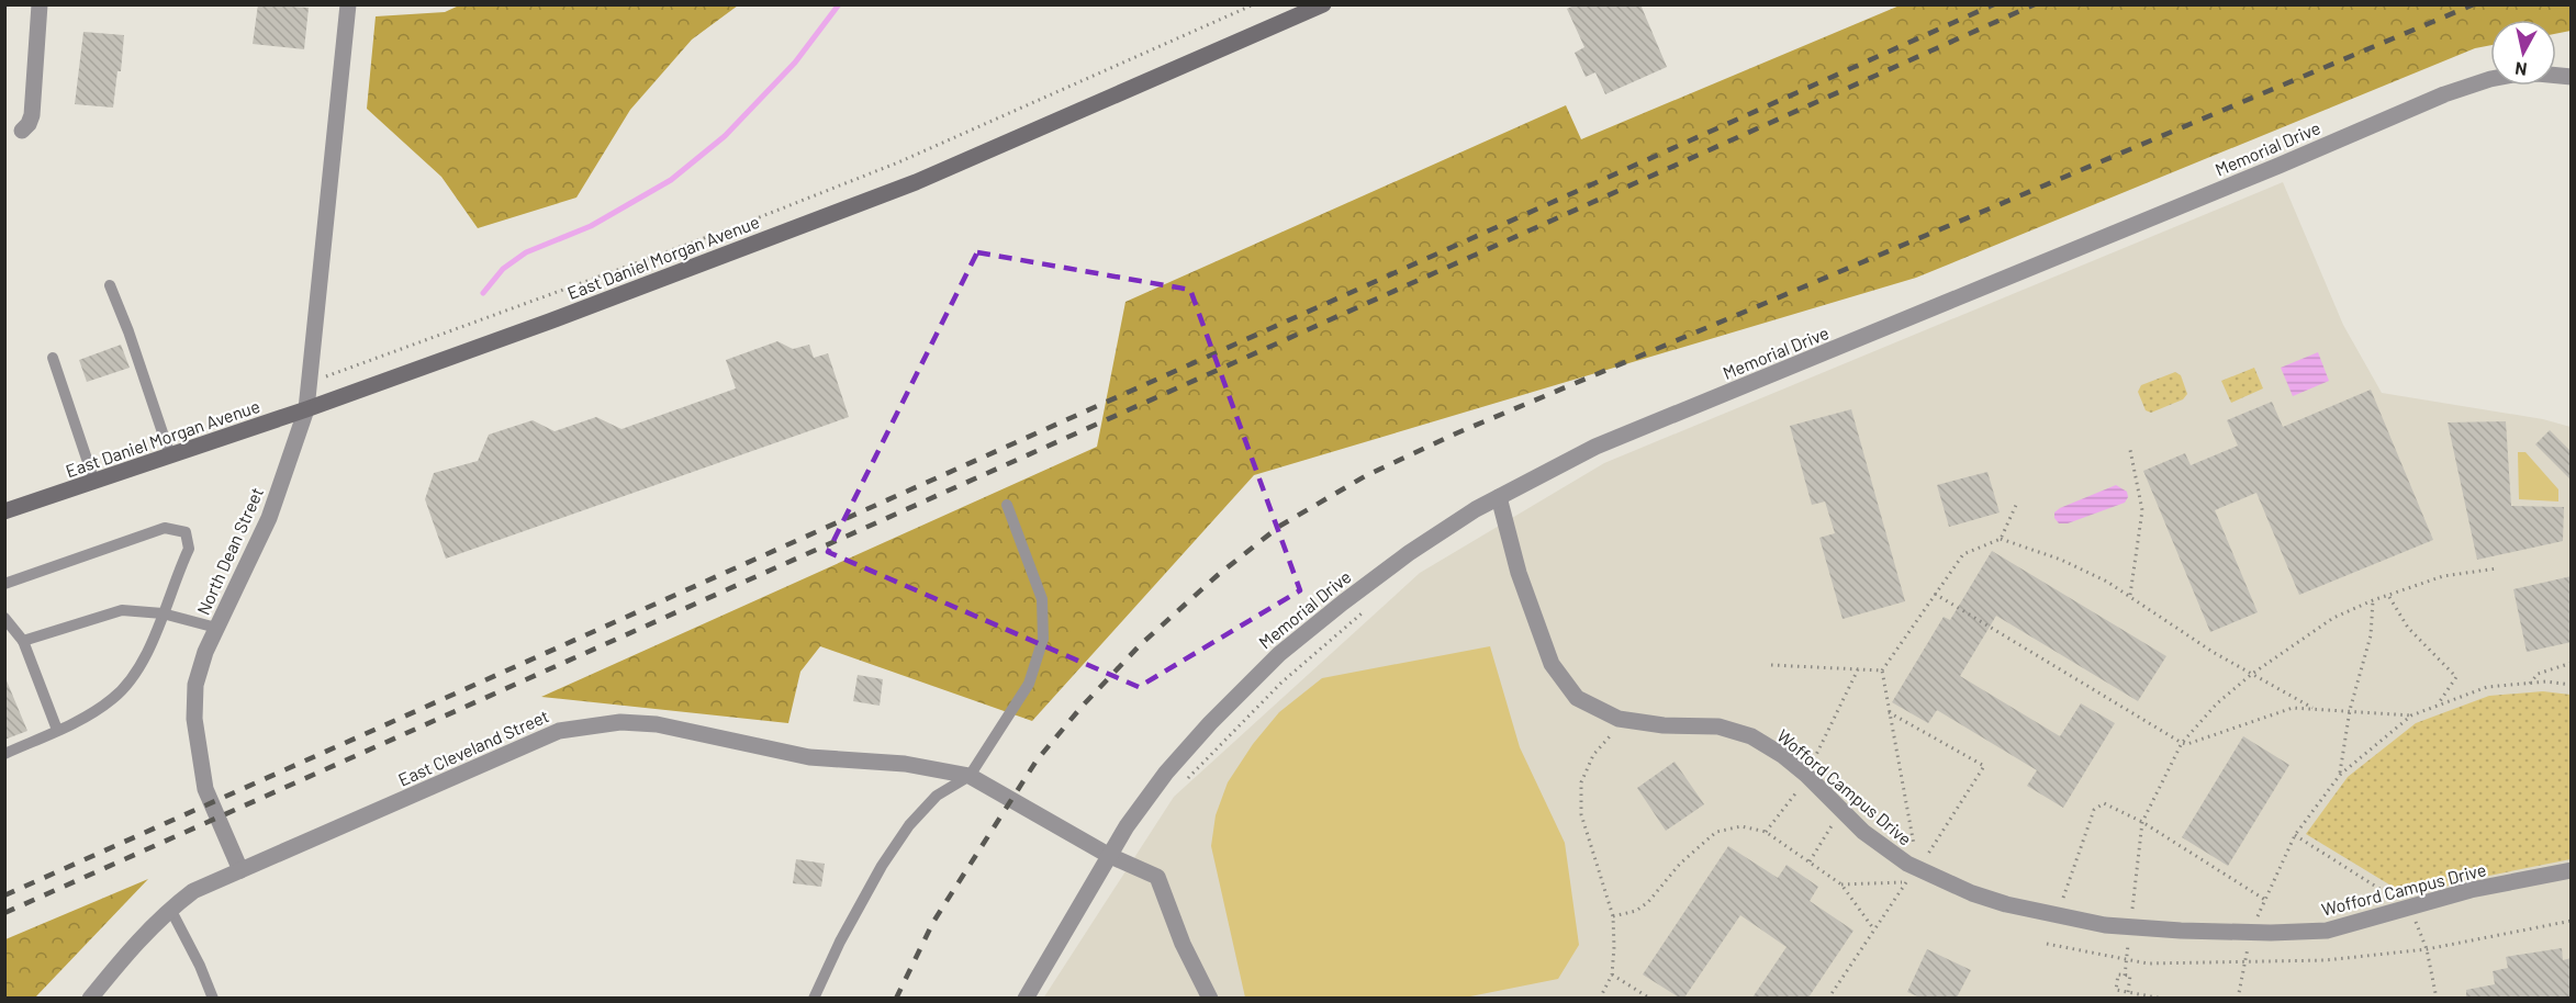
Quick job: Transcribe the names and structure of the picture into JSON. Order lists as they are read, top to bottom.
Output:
{
  "streets": {
    "main road": ["East Daniel Morgan Avenue"],
    "street": [
      "Memorial Drive",
      "North Dean Street",
      "East Cleveland Street",
      "Wofford Campus Drive"
    ]
  },
  "crossings": [
    ["Memorial Drive", "East Cleveland Street"],
    ["Memorial Drive", "Wofford Campus Drive"],
    ["East Daniel Morgan Avenue", "North Dean Street"],
    ["North Dean Street", "East Cleveland Street"]
  ],
  "north": "bottom"
}
